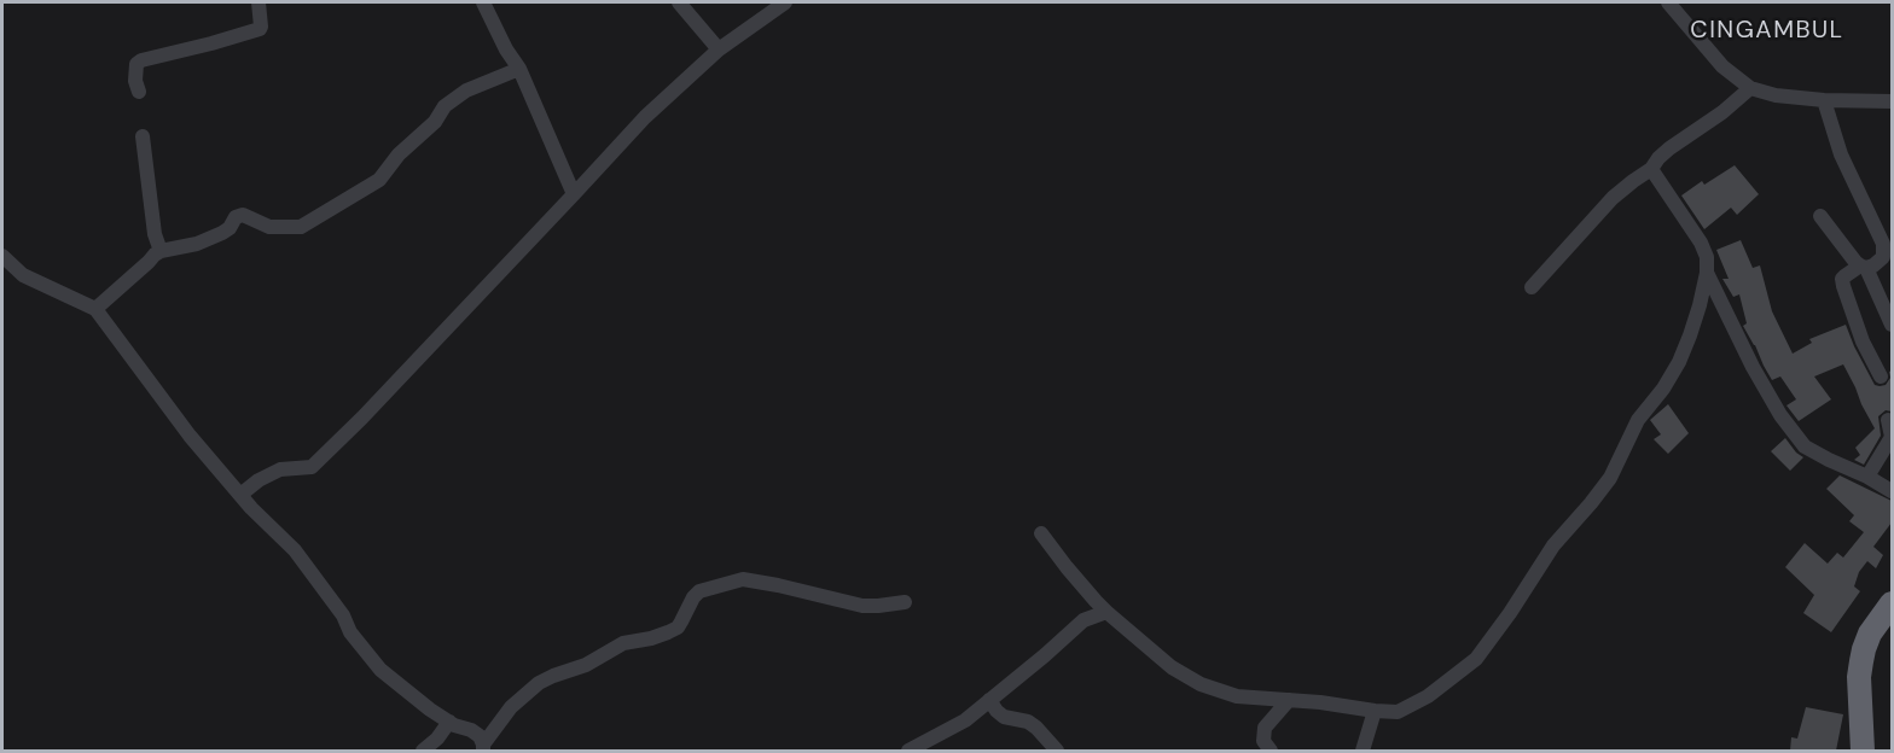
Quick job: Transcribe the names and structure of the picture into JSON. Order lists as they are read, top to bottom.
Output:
{
  "districts": ["CINGAMBUL"]
}
